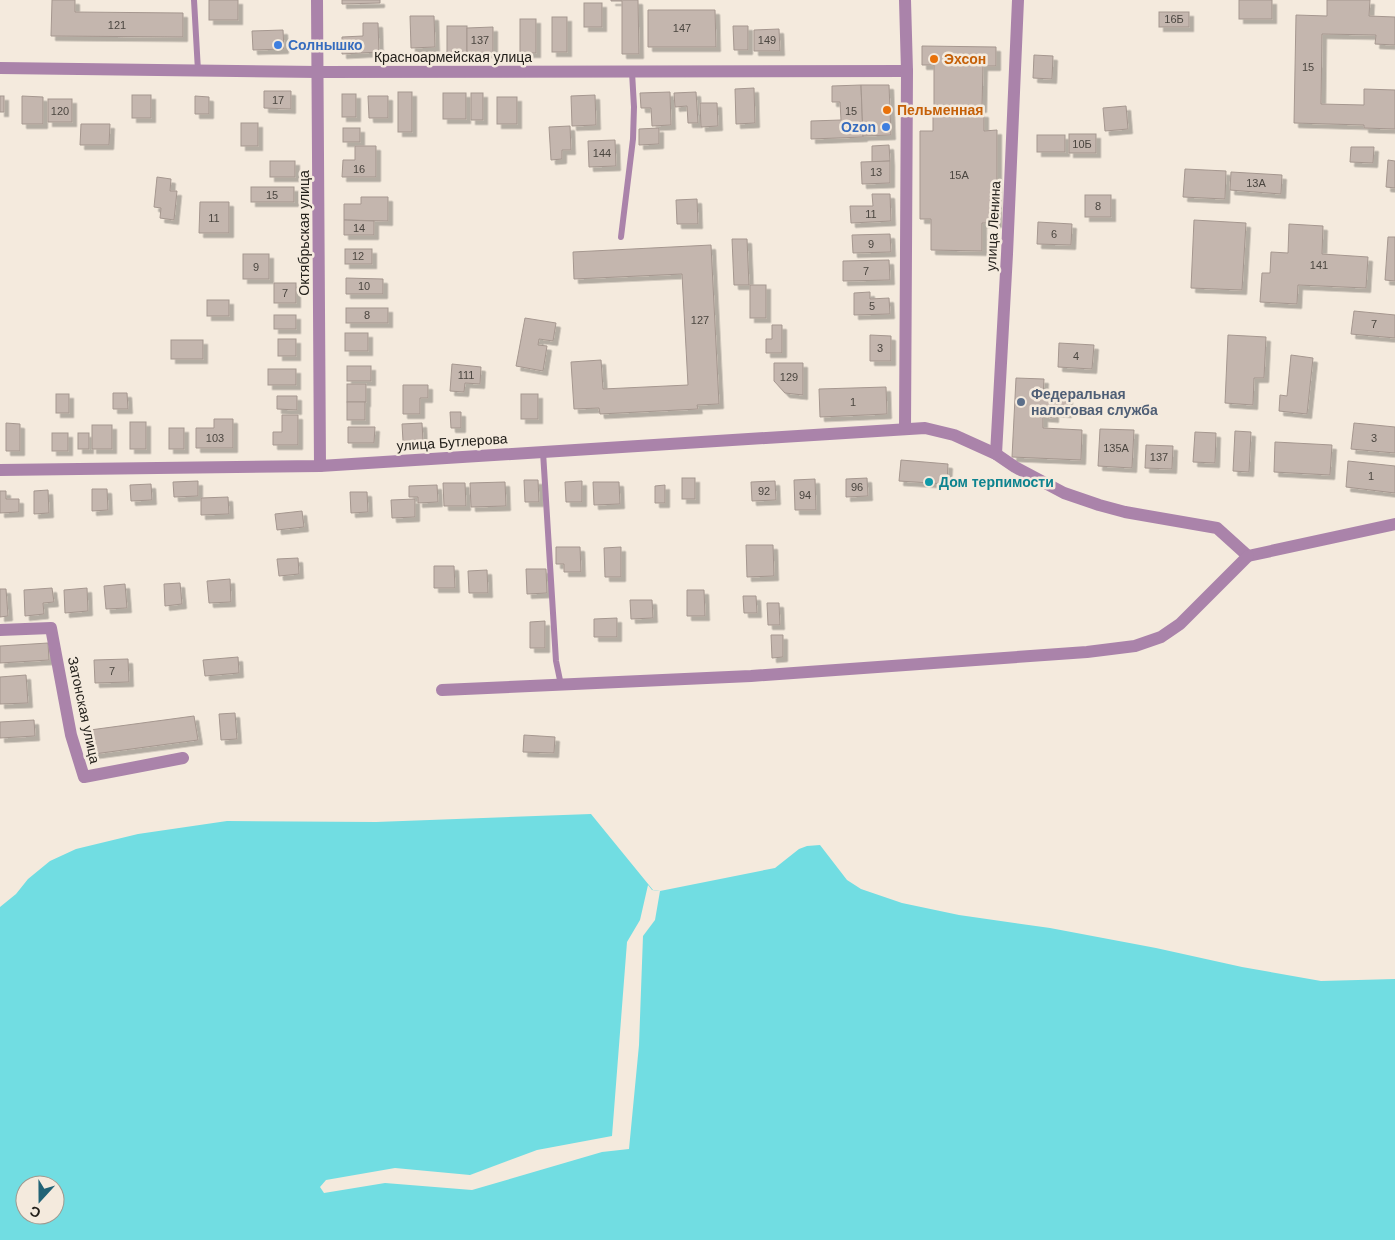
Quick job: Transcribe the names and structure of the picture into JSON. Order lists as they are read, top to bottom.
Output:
{
  "streets": {
    "street": [
      "Красноармейская улица",
      "улица Ленина",
      "Октябрьская улица",
      "улица Бутлерова",
      "Затонская улица"
    ]
  },
  "crossings": [
    ["Красноармейская улица", "Октябрьская улица"],
    ["улица Ленина", "улица Бутлерова"],
    ["Октябрьская улица", "улица Бутлерова"]
  ],
  "places": [
    "Солнышко",
    "Эхсон",
    "Пельменная",
    "Ozon",
    "Федеральная налоговая служба",
    "Дом терпимости"
  ],
  "house_numbers": [
    "16Б",
    "121",
    "147",
    "137",
    "149",
    "15",
    "17",
    "120",
    "15",
    "10Б",
    "144",
    "16",
    "13",
    "15А",
    "13А",
    "15",
    "8",
    "11",
    "11",
    "14",
    "6",
    "9",
    "12",
    "141",
    "9",
    "7",
    "10",
    "7",
    "5",
    "8",
    "127",
    "7",
    "3",
    "4",
    "111",
    "129",
    "1",
    "103",
    "3",
    "135А",
    "137",
    "1",
    "96",
    "92",
    "94",
    "7"
  ],
  "north": "bottom"
}
